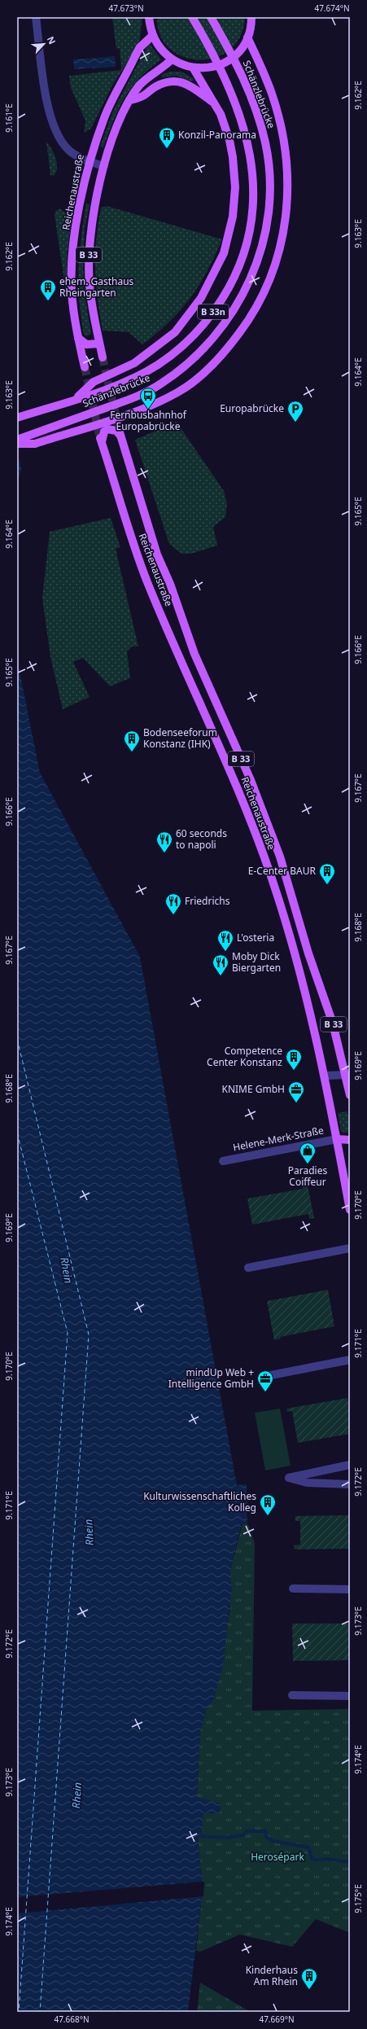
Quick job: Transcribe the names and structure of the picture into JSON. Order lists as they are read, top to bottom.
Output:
{
  "streets": {
    "main road": [
      "Schänzlebrücke",
      "Reichenaustraße",
      "B 33",
      "B 33n"
    ],
    "street": ["Helene-Merk-Straße"]
  },
  "crossings": [
    ["Schänzlebrücke", "B 33n"],
    ["Reichenaustraße", "Helene-Merk-Straße"]
  ],
  "water": ["Rhein"],
  "parks": ["Herosépark"],
  "places": {
    "building": [
      "Konzil-Panorama",
      "ehem. Gasthaus Rheingarten",
      "Bodenseeforum Konstanz (IHK)",
      "E-Center BAUR",
      "Competence Center Konstanz",
      "Kulturwissenschaftliches Kolleg",
      "Kinderhaus Am Rhein"
    ],
    "bus stop": ["Fernbusbahnhof Europabrücke"],
    "parking": ["Europabrücke"],
    "restaurant": [
      "60 seconds to napoli",
      "Friedrichs",
      "L'osteria",
      "Moby Dick Biergarten"
    ],
    "office": ["KNIME GmbH", "mindUp Web + Intelligence GmbH"],
    "shop": ["Paradies Coiffeur"]
  },
  "north": "top right",
  "coordinates": [
    "47.673°N",
    "47.674°N",
    "9.162°E",
    "9.161°E",
    "9.163°E",
    "9.164°E",
    "9.165°E",
    "9.166°E",
    "9.167°E",
    "9.168°E",
    "9.169°E",
    "9.170°E",
    "9.171°E",
    "9.172°E",
    "9.173°E",
    "9.174°E",
    "9.175°E",
    "47.668°N",
    "47.669°N"
  ]
}
